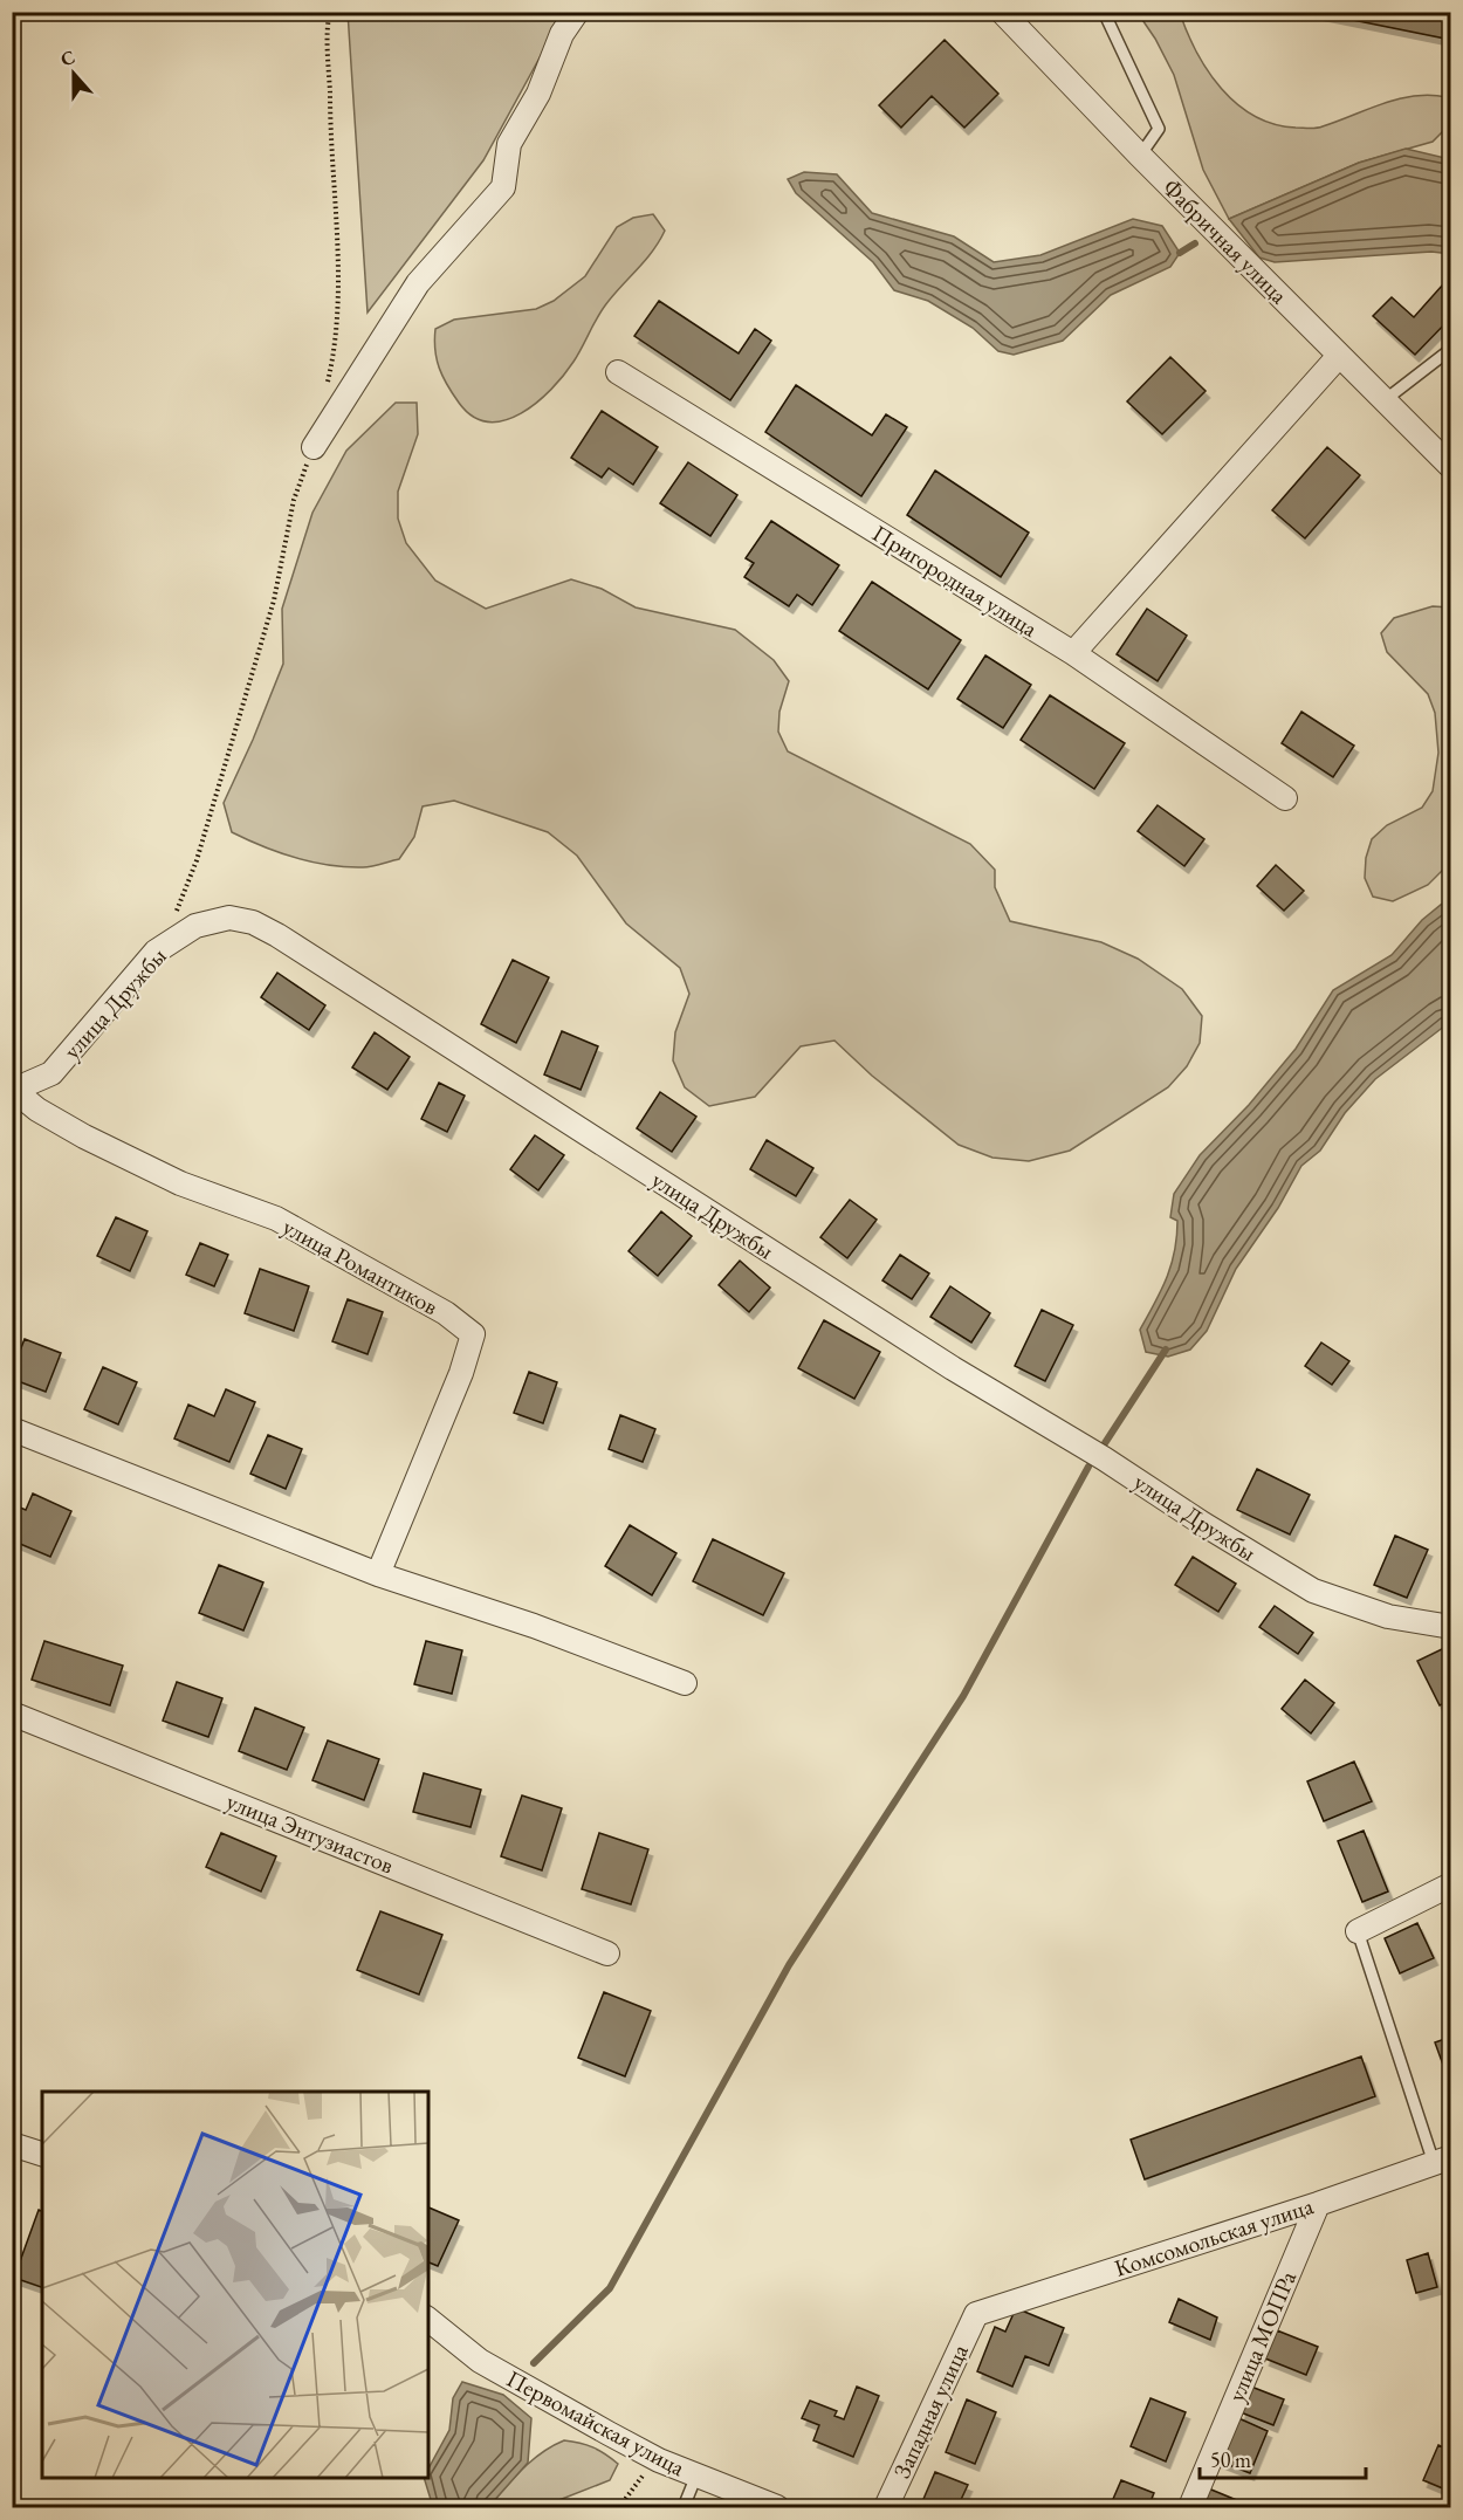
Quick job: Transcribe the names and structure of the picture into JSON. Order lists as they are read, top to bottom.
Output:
{
  "streets": {
    "street": [
      "Фабричная улица",
      "Пригородная улица",
      "улица Дружбы",
      "улица Романтиков",
      "улица Энтузиастов",
      "Комсомольская улица",
      "улица МОПРа",
      "Западная улица",
      "Первомайская улица"
    ]
  },
  "crossings": [
    ["улица Дружбы", "улица Романтиков"],
    ["Комсомольская улица", "улица МОПРа"],
    ["Комсомольская улица", "Западная улица"]
  ],
  "scale_bar": "50 m",
  "north": "top"
}
